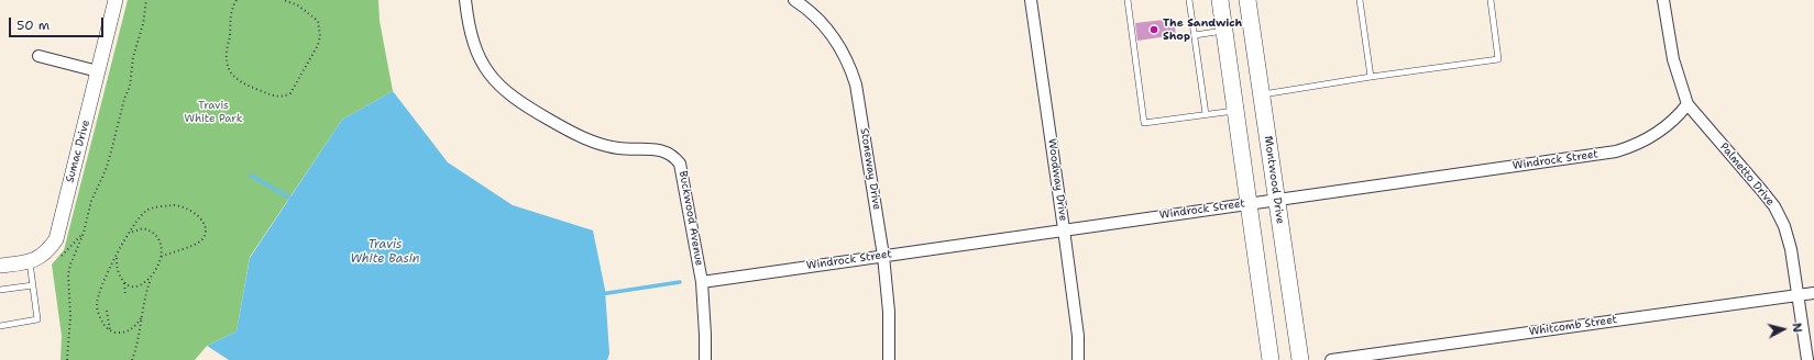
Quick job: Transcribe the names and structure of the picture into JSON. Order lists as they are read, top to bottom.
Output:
{
  "streets": {
    "main road": ["Montwood Drive"],
    "street": [
      "Sumac Drive",
      "Windrock Street",
      "Stoneway Drive",
      "Palmetto Drive",
      "Woodway Drive",
      "Buckwood Avenue",
      "Whitcomb Street"
    ]
  },
  "crossings": [
    ["Windrock Street", "Stoneway Drive"],
    ["Windrock Street", "Palmetto Drive"],
    ["Windrock Street", "Woodway Drive"],
    ["Windrock Street", "Montwood Drive"],
    ["Windrock Street", "Buckwood Avenue"],
    ["Palmetto Drive", "Whitcomb Street"]
  ],
  "water": ["Travis White Basin"],
  "parks": ["Travis White Park"],
  "places": ["The Sandwich Shop"],
  "scale_bar": "50 m",
  "north": "right"
}
